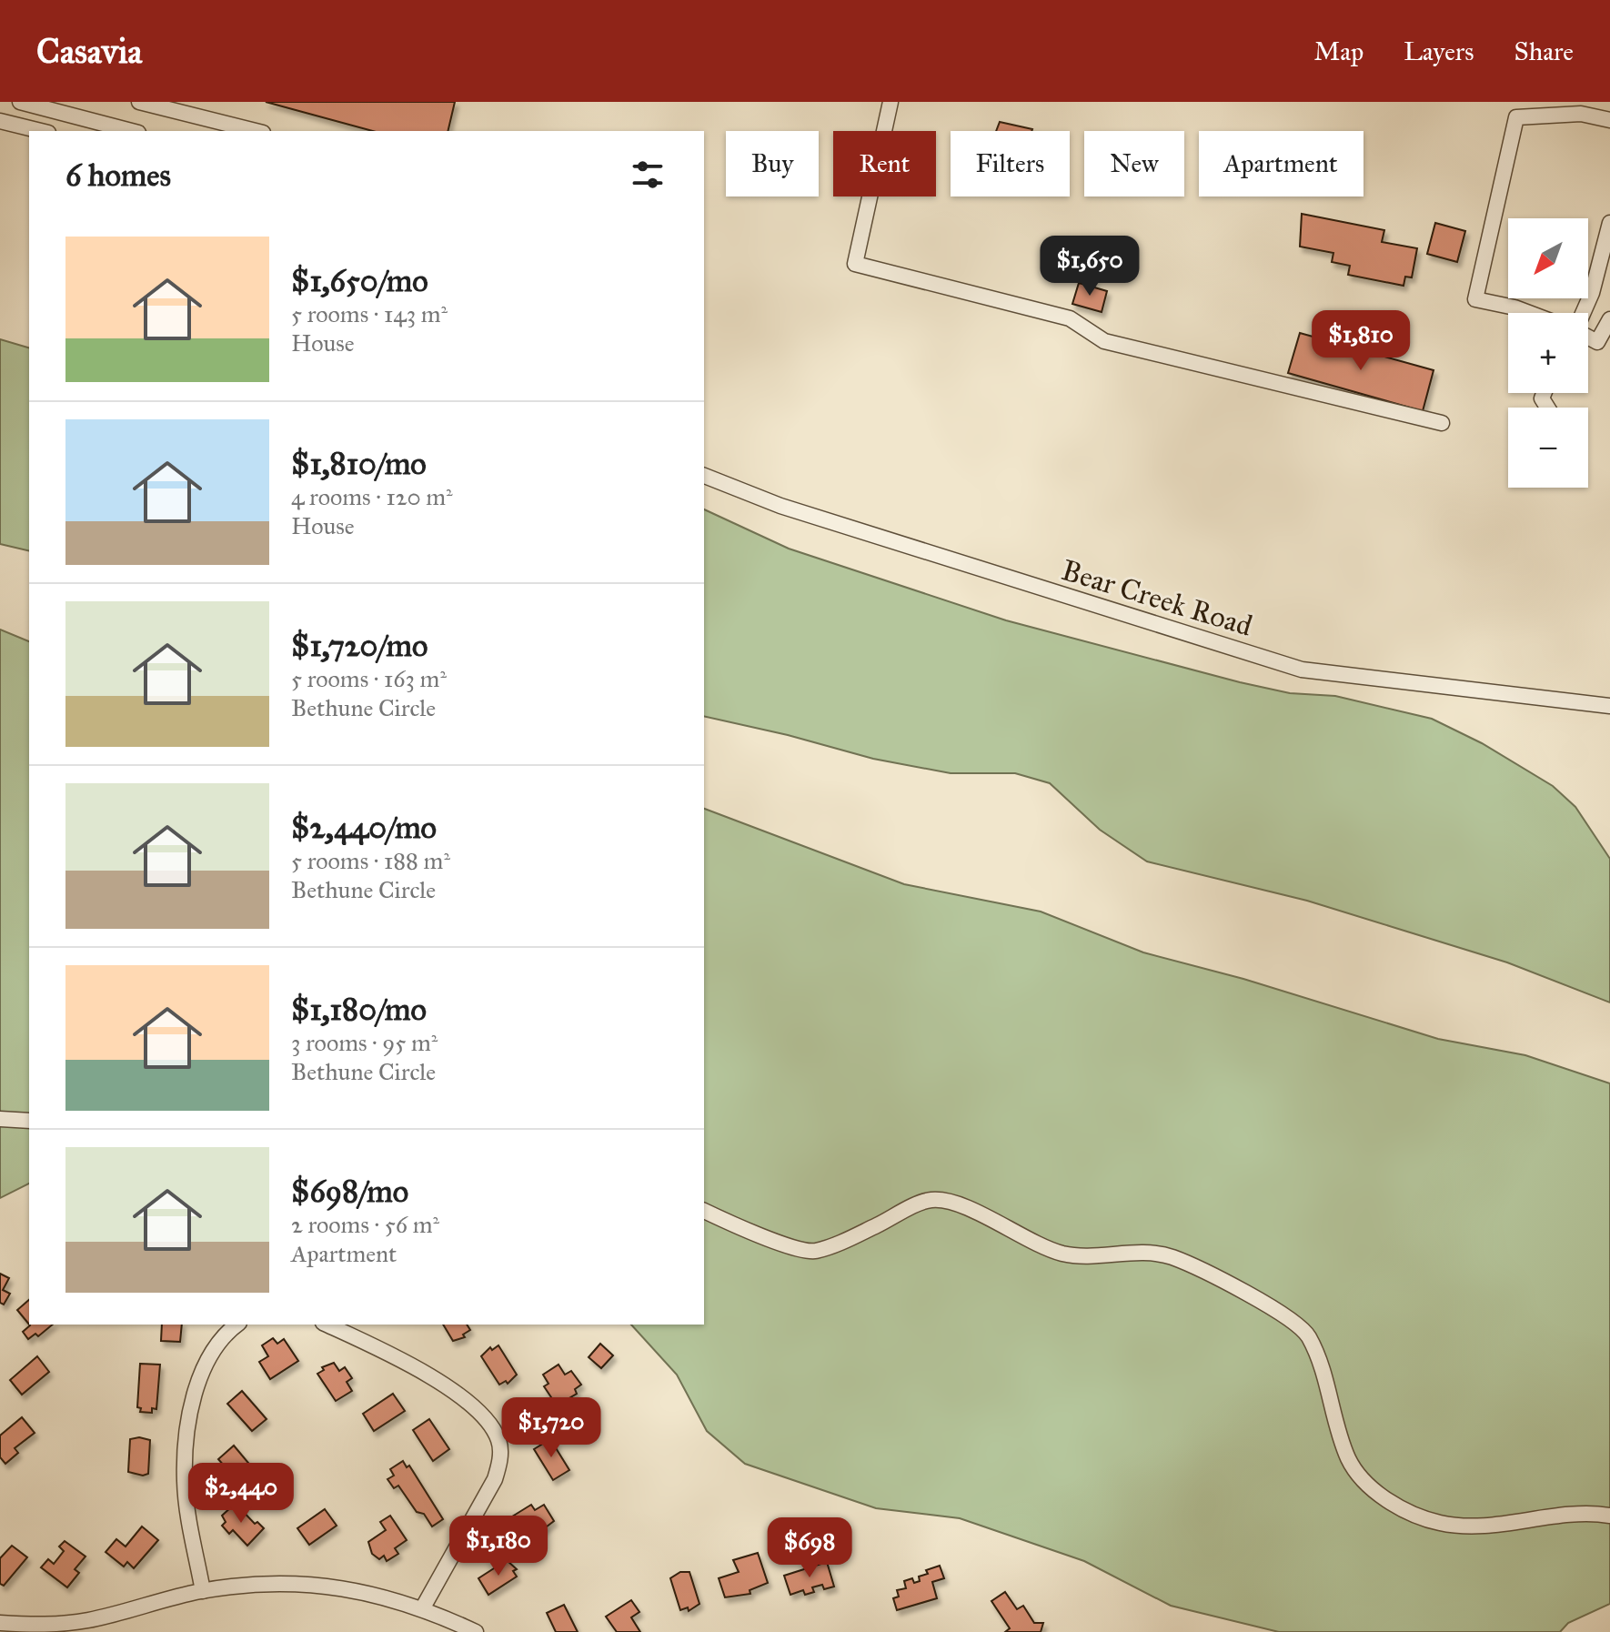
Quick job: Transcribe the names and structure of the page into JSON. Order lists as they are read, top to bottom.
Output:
{
  "streets": {
    "street": ["Bear Creek Road"]
  },
  "north": "bottom left",
  "page": {
    "header": "Casavia",
    "nav": ["Map", "Layers", "Share"],
    "chip": [
      "Buy",
      "Rent",
      "Filters",
      "New",
      "Apartment"
    ],
    "heading": "6 homes",
    "map_buttons": ["+", "−"],
    "list": [
      {
        "name": "$1,650/mo",
        "note": "5 rooms · 143 m² · House"
      },
      {
        "name": "$1,810/mo",
        "note": "4 rooms · 120 m² · House"
      },
      {
        "name": "$1,720/mo",
        "note": "5 rooms · 163 m² · Bethune Circle"
      },
      {
        "name": "$2,440/mo",
        "note": "5 rooms · 188 m² · Bethune Circle"
      },
      {
        "name": "$1,180/mo",
        "note": "3 rooms · 95 m² · Bethune Circle"
      },
      {
        "name": "$698/mo",
        "note": "2 rooms · 56 m² · Apartment"
      }
    ],
    "price": [
      "$1,650",
      "$1,810",
      "$1,720",
      "$2,440",
      "$1,180",
      "$698"
    ]
  }
}
